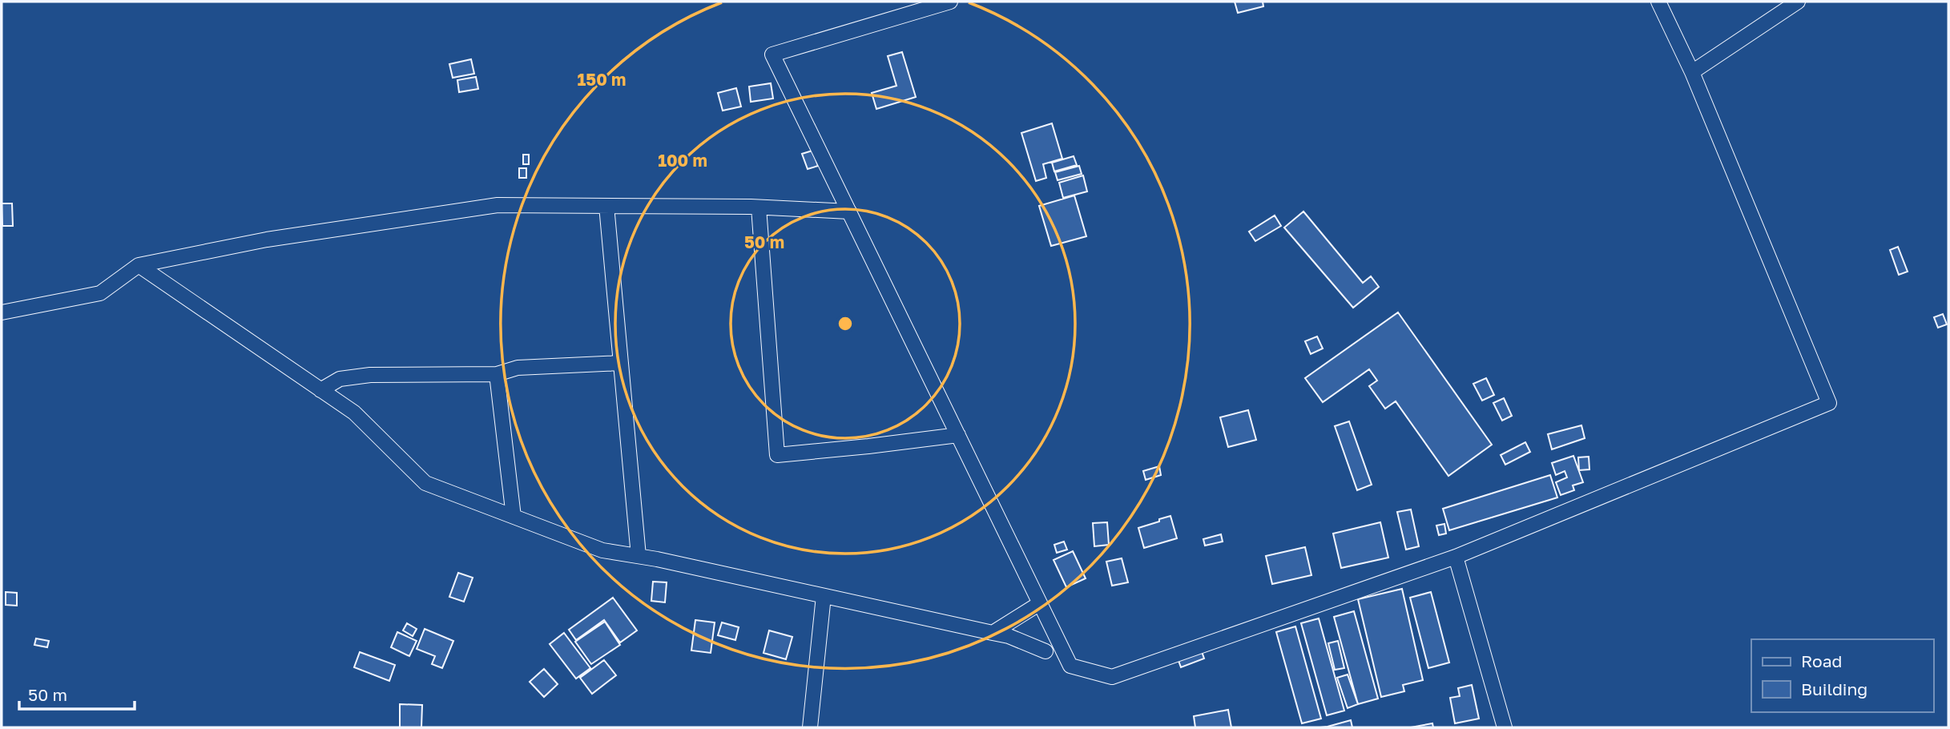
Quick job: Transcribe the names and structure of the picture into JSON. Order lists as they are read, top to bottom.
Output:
{
  "legend": ["Road", "Building"],
  "scale_bar": "50 m",
  "rings": ["150 m", "100 m", "50 m"]
}
